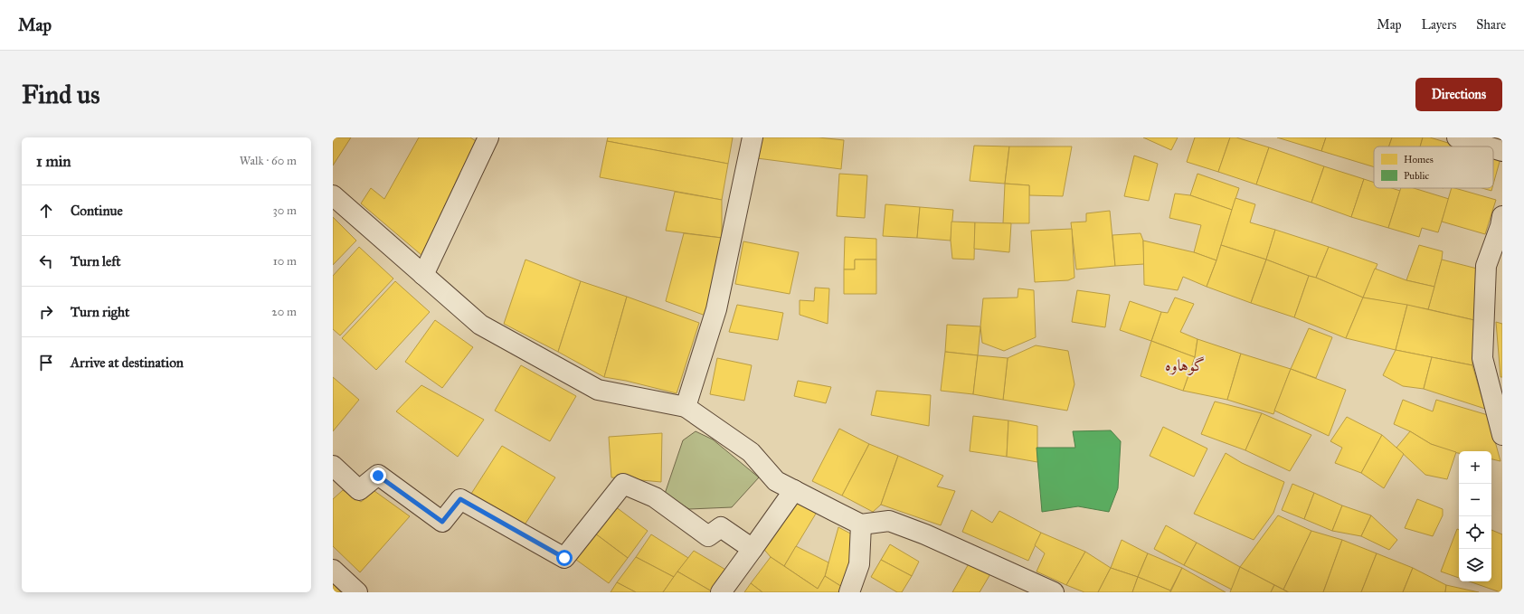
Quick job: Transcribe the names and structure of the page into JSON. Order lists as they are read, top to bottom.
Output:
{
  "districts": ["گوہاوہ"],
  "legend": ["Homes", "Public"],
  "page": {
    "header": "Map",
    "nav": ["Map", "Layers", "Share"],
    "buttons": "Directions",
    "title": "Find us",
    "heading": ["1 min", "Walk · 60 m"],
    "list": [
      ["Continue", "30 m"],
      ["Turn left", "10 m"],
      ["Turn right", "20 m"],
      "Arrive at destination"
    ],
    "map_buttons": ["+", "−"]
  }
}
